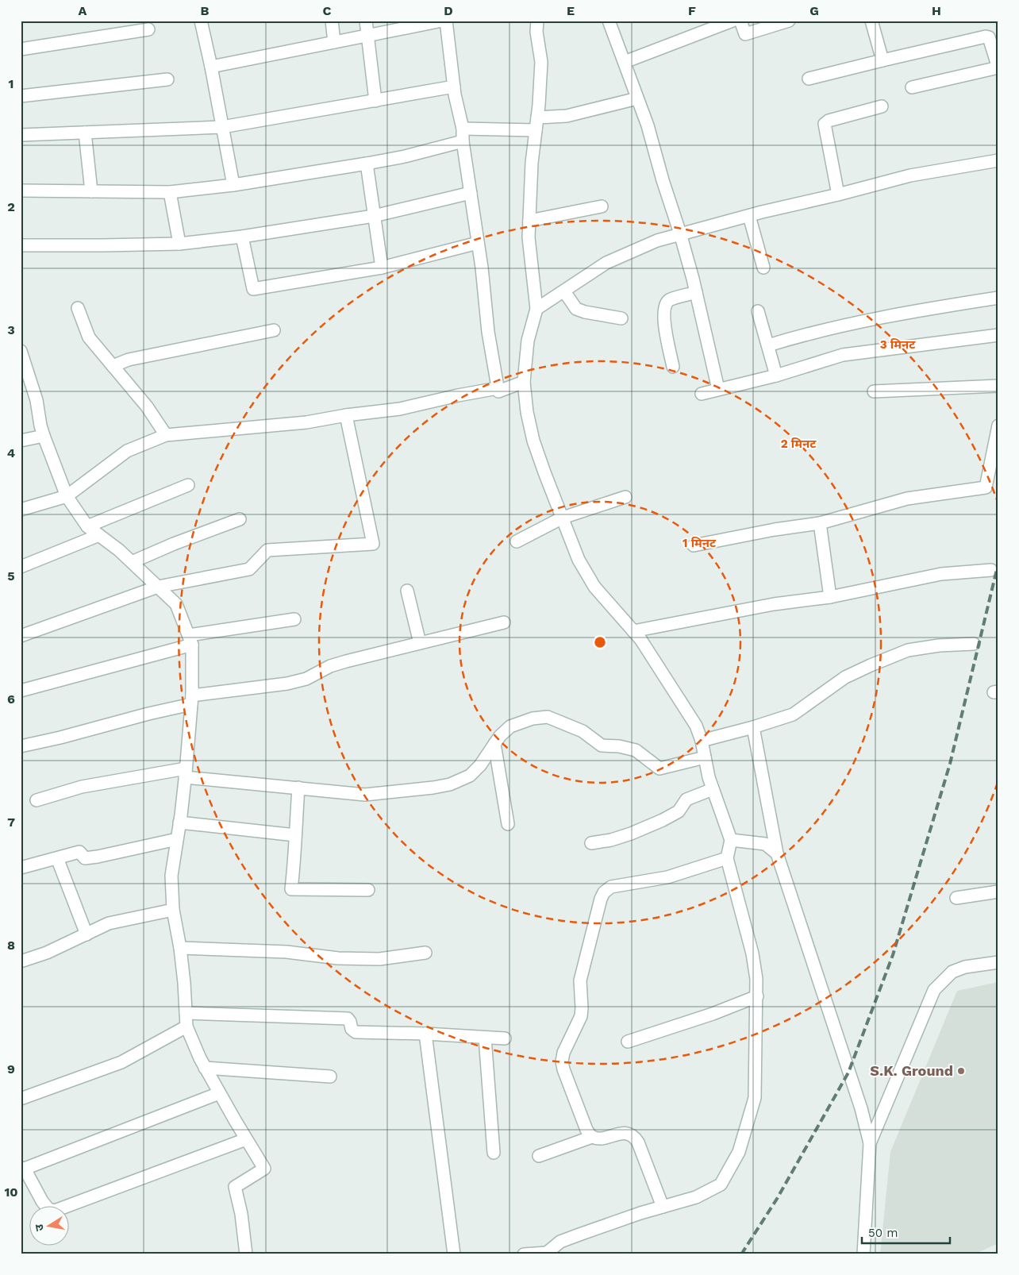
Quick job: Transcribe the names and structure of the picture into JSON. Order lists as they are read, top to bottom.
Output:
{
  "places": ["S.K. Ground"],
  "scale_bar": "50 m",
  "north": "left",
  "grid": {
    "columns": [
      "A",
      "B",
      "C",
      "D",
      "E",
      "F",
      "G",
      "H"
    ],
    "rows": [
      "1",
      "2",
      "3",
      "4",
      "5",
      "6",
      "7",
      "8",
      "9",
      "10"
    ]
  },
  "rings": ["3 मिनट", "2 मिनट", "1 मिनट"]
}
